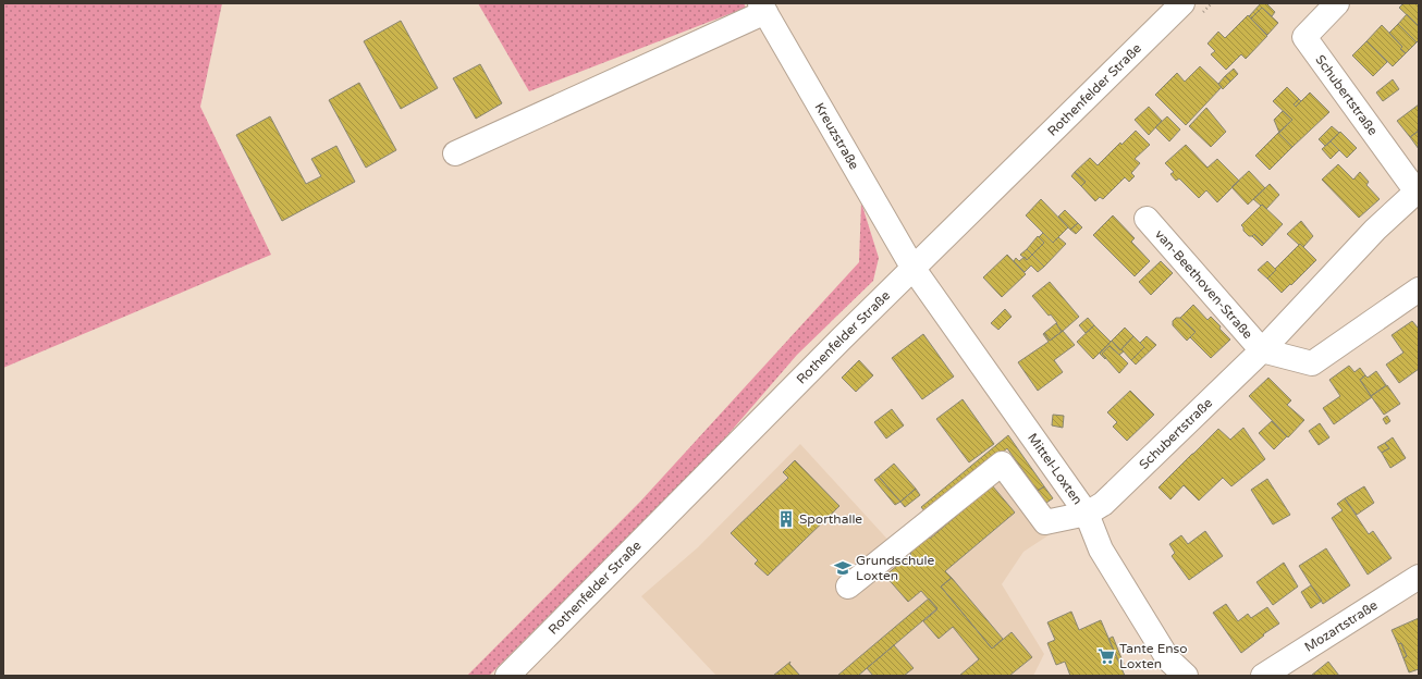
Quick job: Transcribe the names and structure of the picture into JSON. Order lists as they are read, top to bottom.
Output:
{
  "streets": {
    "street": [
      "Rothenfelder Straße",
      "Schubertstraße",
      "Kreuzstraße",
      "van-Beethoven-Straße",
      "Mittel-Loxten",
      "Mozartstraße"
    ]
  },
  "crossings": [
    ["Rothenfelder Straße", "Kreuzstraße"],
    ["Rothenfelder Straße", "Mittel-Loxten"],
    ["Schubertstraße", "van-Beethoven-Straße"],
    ["Schubertstraße", "Mittel-Loxten"],
    ["Kreuzstraße", "Mittel-Loxten"]
  ],
  "places": {
    "building": ["Sporthalle"],
    "school or university": ["Grundschule Loxten"],
    "supermarket": ["Tante Enso Loxten"]
  }
}
